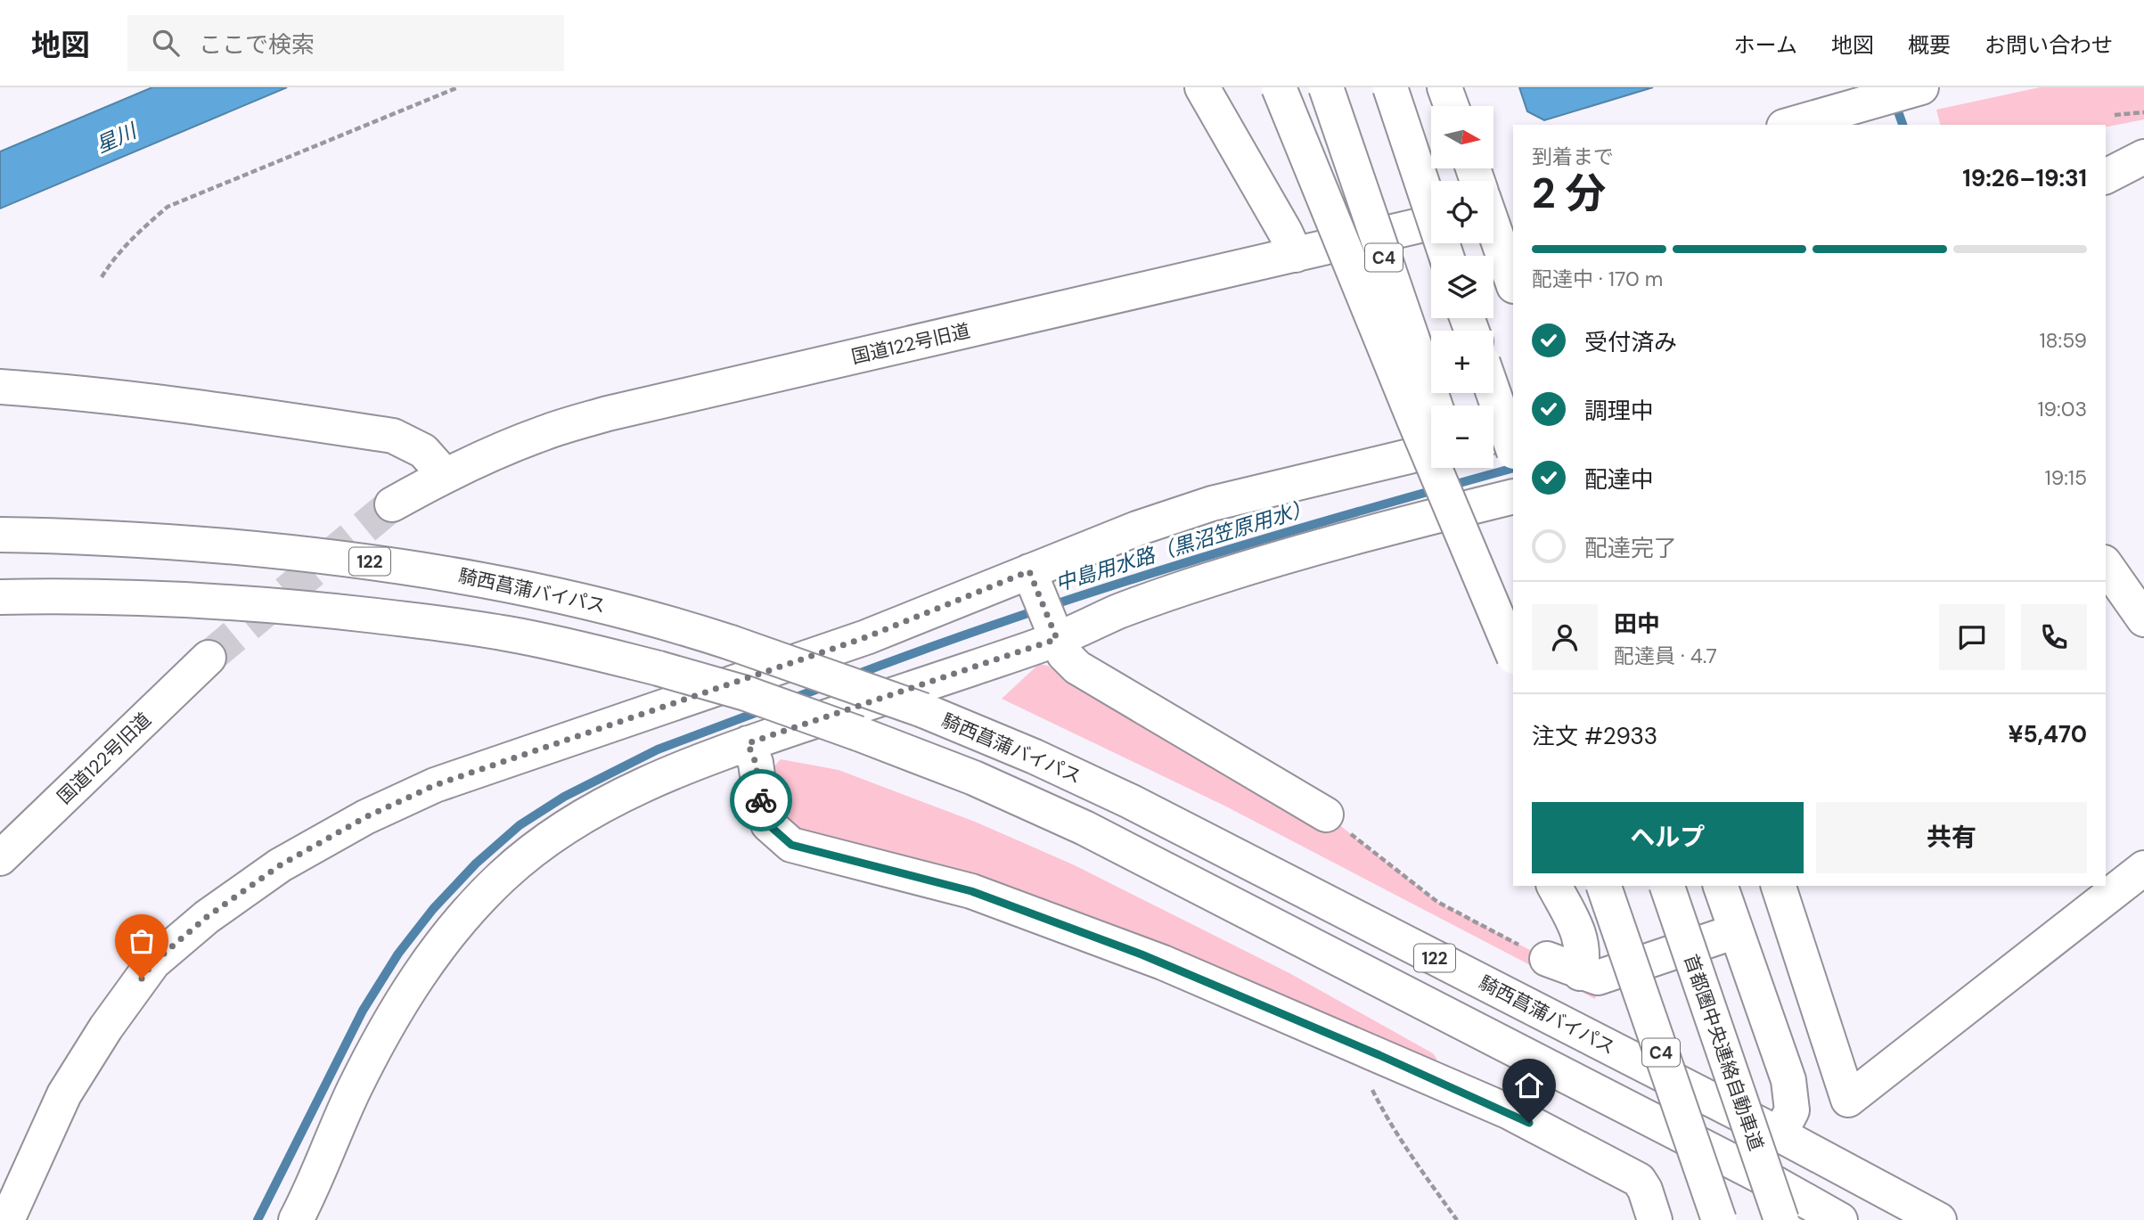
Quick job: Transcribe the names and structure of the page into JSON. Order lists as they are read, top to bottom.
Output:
{
  "streets": {
    "main road": [
      "C4",
      "国道122号旧道",
      "122",
      "騎西菖蒲バイパス",
      "首都圏中央連絡自動車道"
    ]
  },
  "water": ["星川", "中島用水路（黒沼笠原用水）"],
  "north": "right",
  "page": {
    "header": "地図",
    "search": "ここで検索",
    "nav": [
      "ホーム",
      "地図",
      "概要",
      "お問い合わせ"
    ],
    "map_buttons": ["+", "−"],
    "heading": ["2 分", "到着まで", "19:26–19:31"],
    "panel": [
      "田中",
      "配達員 · 4.7",
      "注文 #2933",
      "¥5,470"
    ],
    "bar": "配達中 · 170 m",
    "list": [
      ["受付済み", "18:59"],
      ["調理中", "19:03"],
      ["配達中", "19:15"],
      "配達完了"
    ],
    "buttons": ["ヘルプ", "共有"]
  }
}
